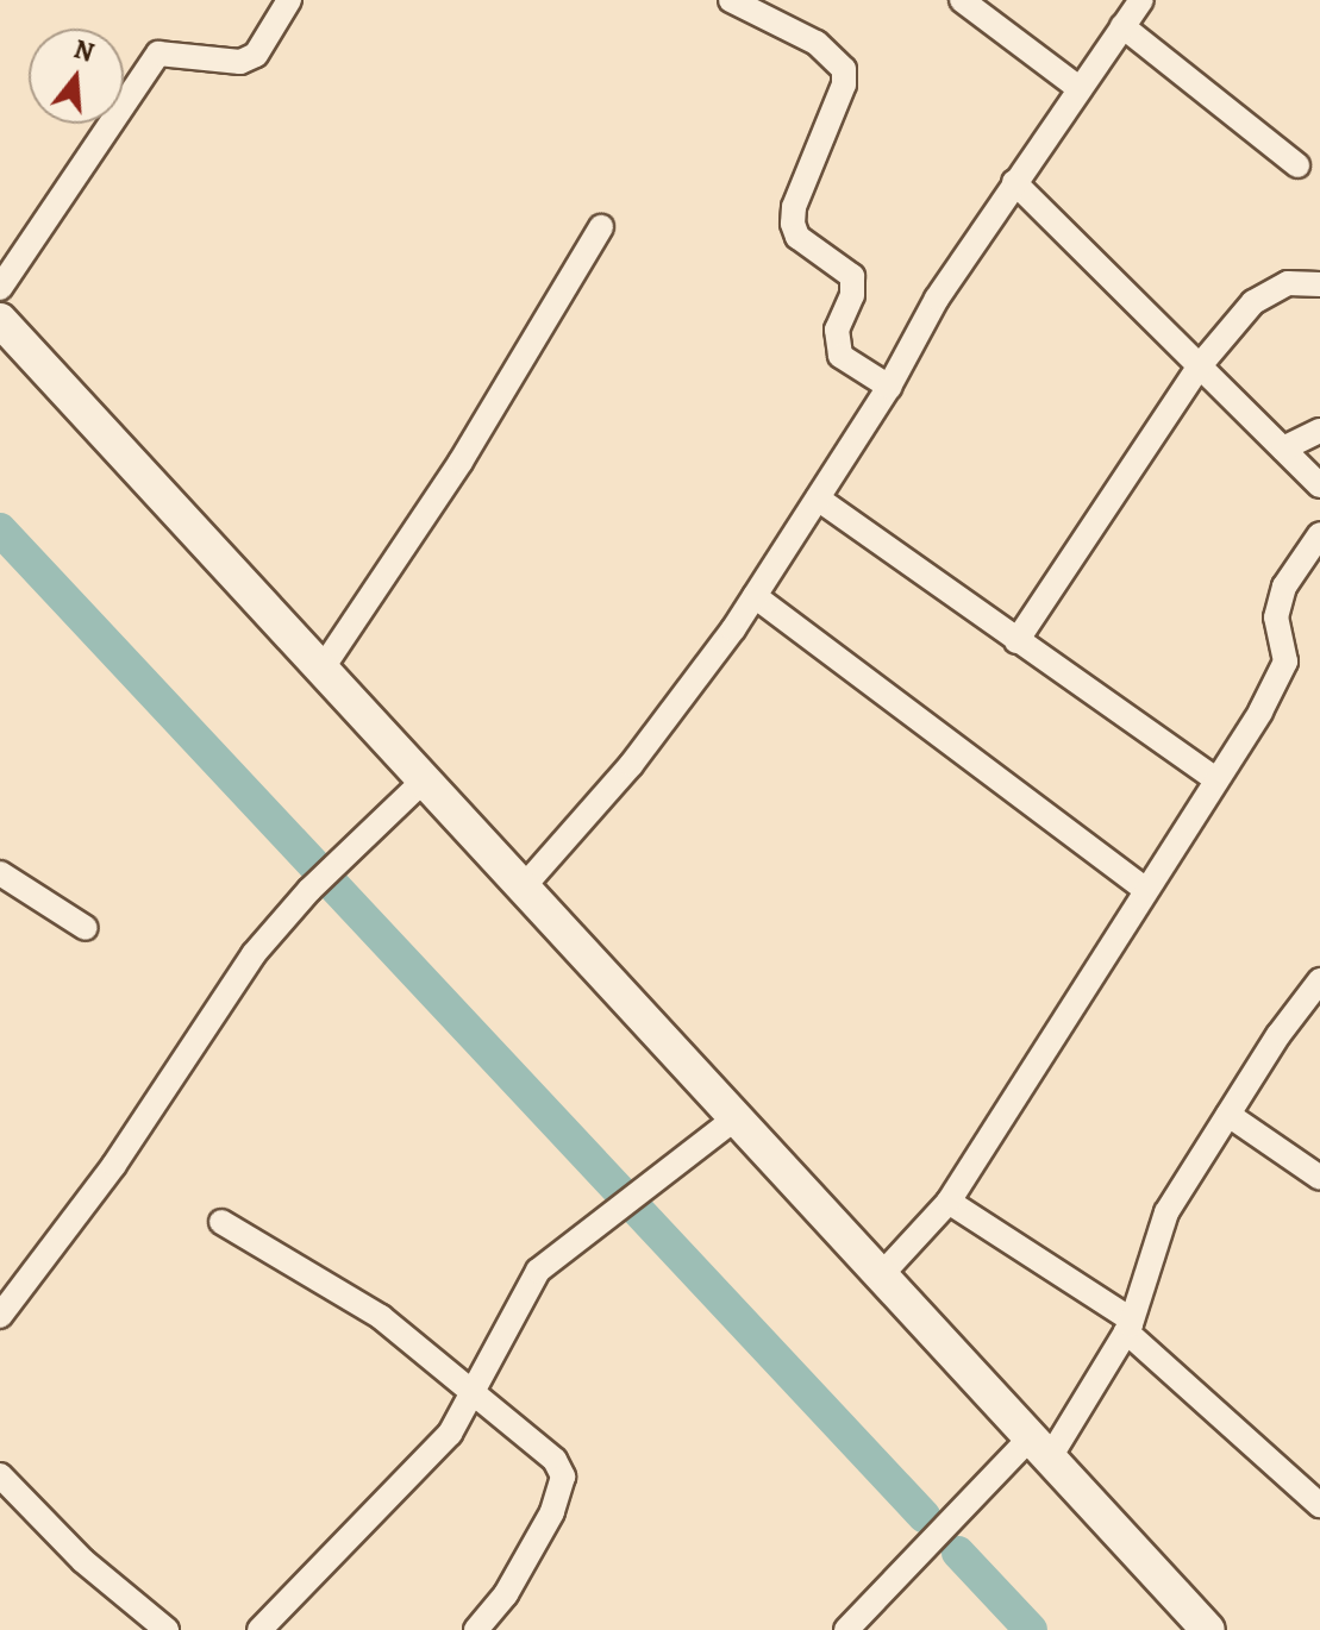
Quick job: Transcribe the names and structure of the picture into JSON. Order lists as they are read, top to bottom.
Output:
{
  "north": "top"
}
